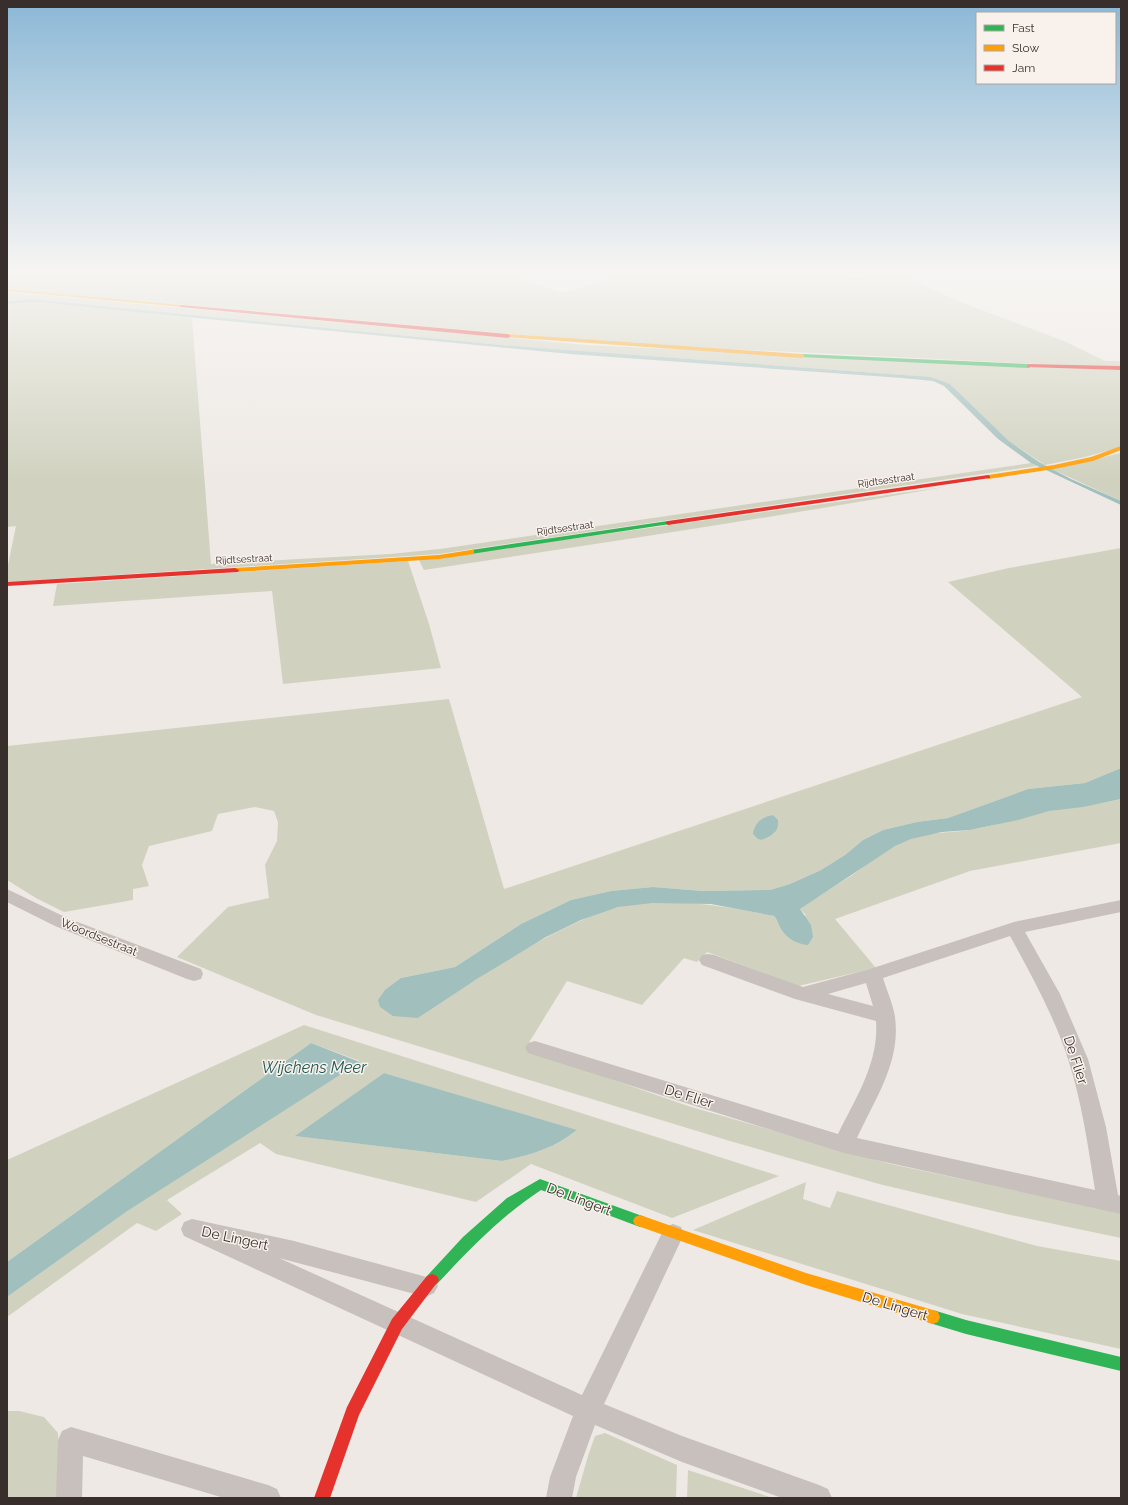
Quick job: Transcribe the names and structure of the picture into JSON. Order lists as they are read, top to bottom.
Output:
{
  "streets": {
    "street": [
      "Rijdtsestraat",
      "Woordsestraat",
      "De Flier",
      "De Lingert"
    ]
  },
  "water": ["Wijchens Meer"],
  "legend": ["Fast", "Slow", "Jam"]
}
